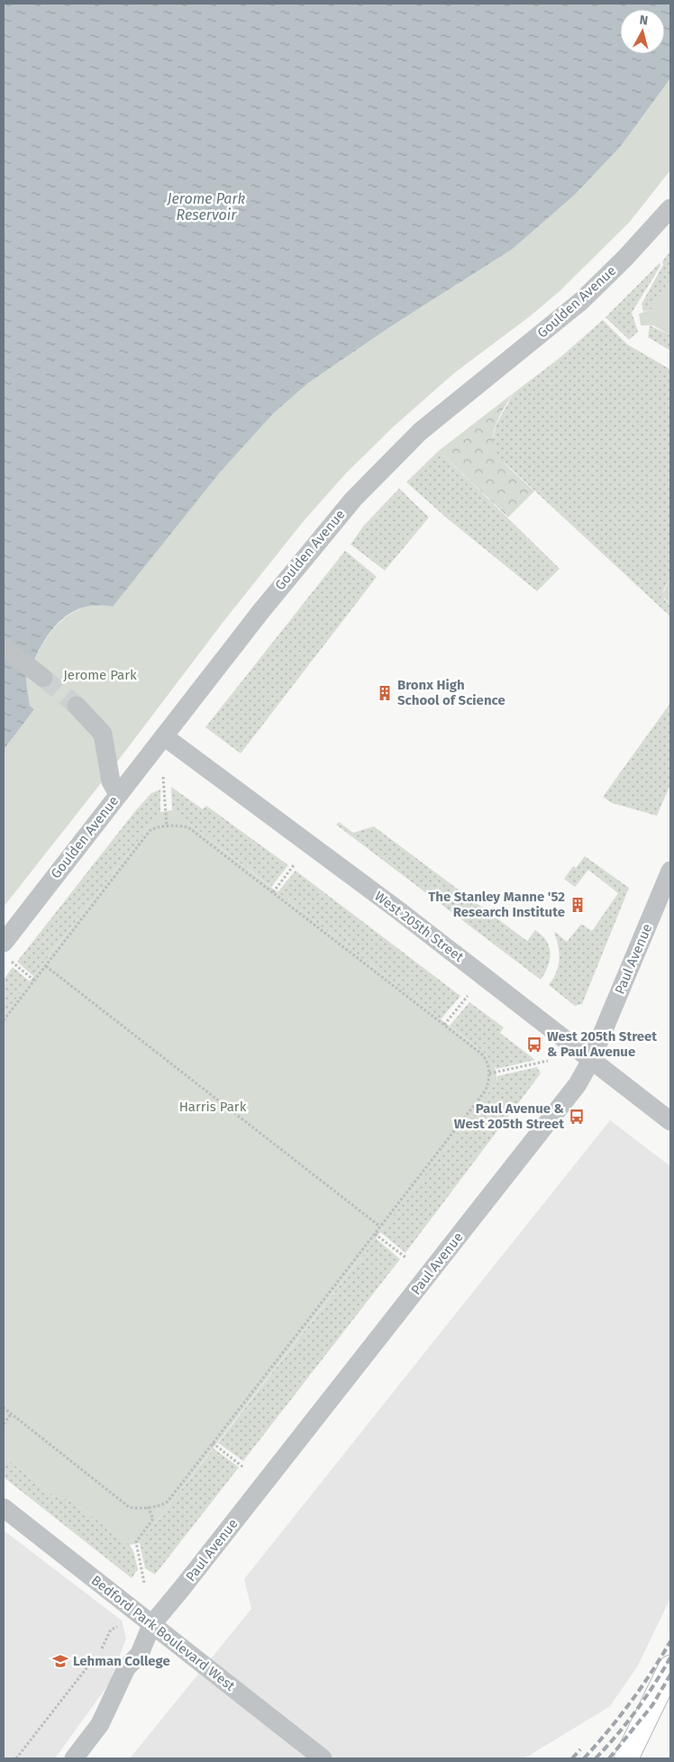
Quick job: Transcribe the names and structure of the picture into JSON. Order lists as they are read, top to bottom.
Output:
{
  "streets": {
    "street": [
      "Goulden Avenue",
      "West 205th Street",
      "Paul Avenue",
      "Bedford Park Boulevard West"
    ]
  },
  "crossings": [
    ["Goulden Avenue", "West 205th Street"],
    ["West 205th Street", "Paul Avenue"],
    ["Paul Avenue", "Bedford Park Boulevard West"]
  ],
  "water": ["Jerome Park Reservoir"],
  "parks": ["Jerome Park", "Harris Park"],
  "places": {
    "building": ["Bronx High School of Science", "The Stanley Manne '52 Research Institute"],
    "bus stop": ["West 205th Street & Paul Avenue", "Paul Avenue & West 205th Street"],
    "school or university": ["Lehman College"]
  },
  "north": "top"
}
